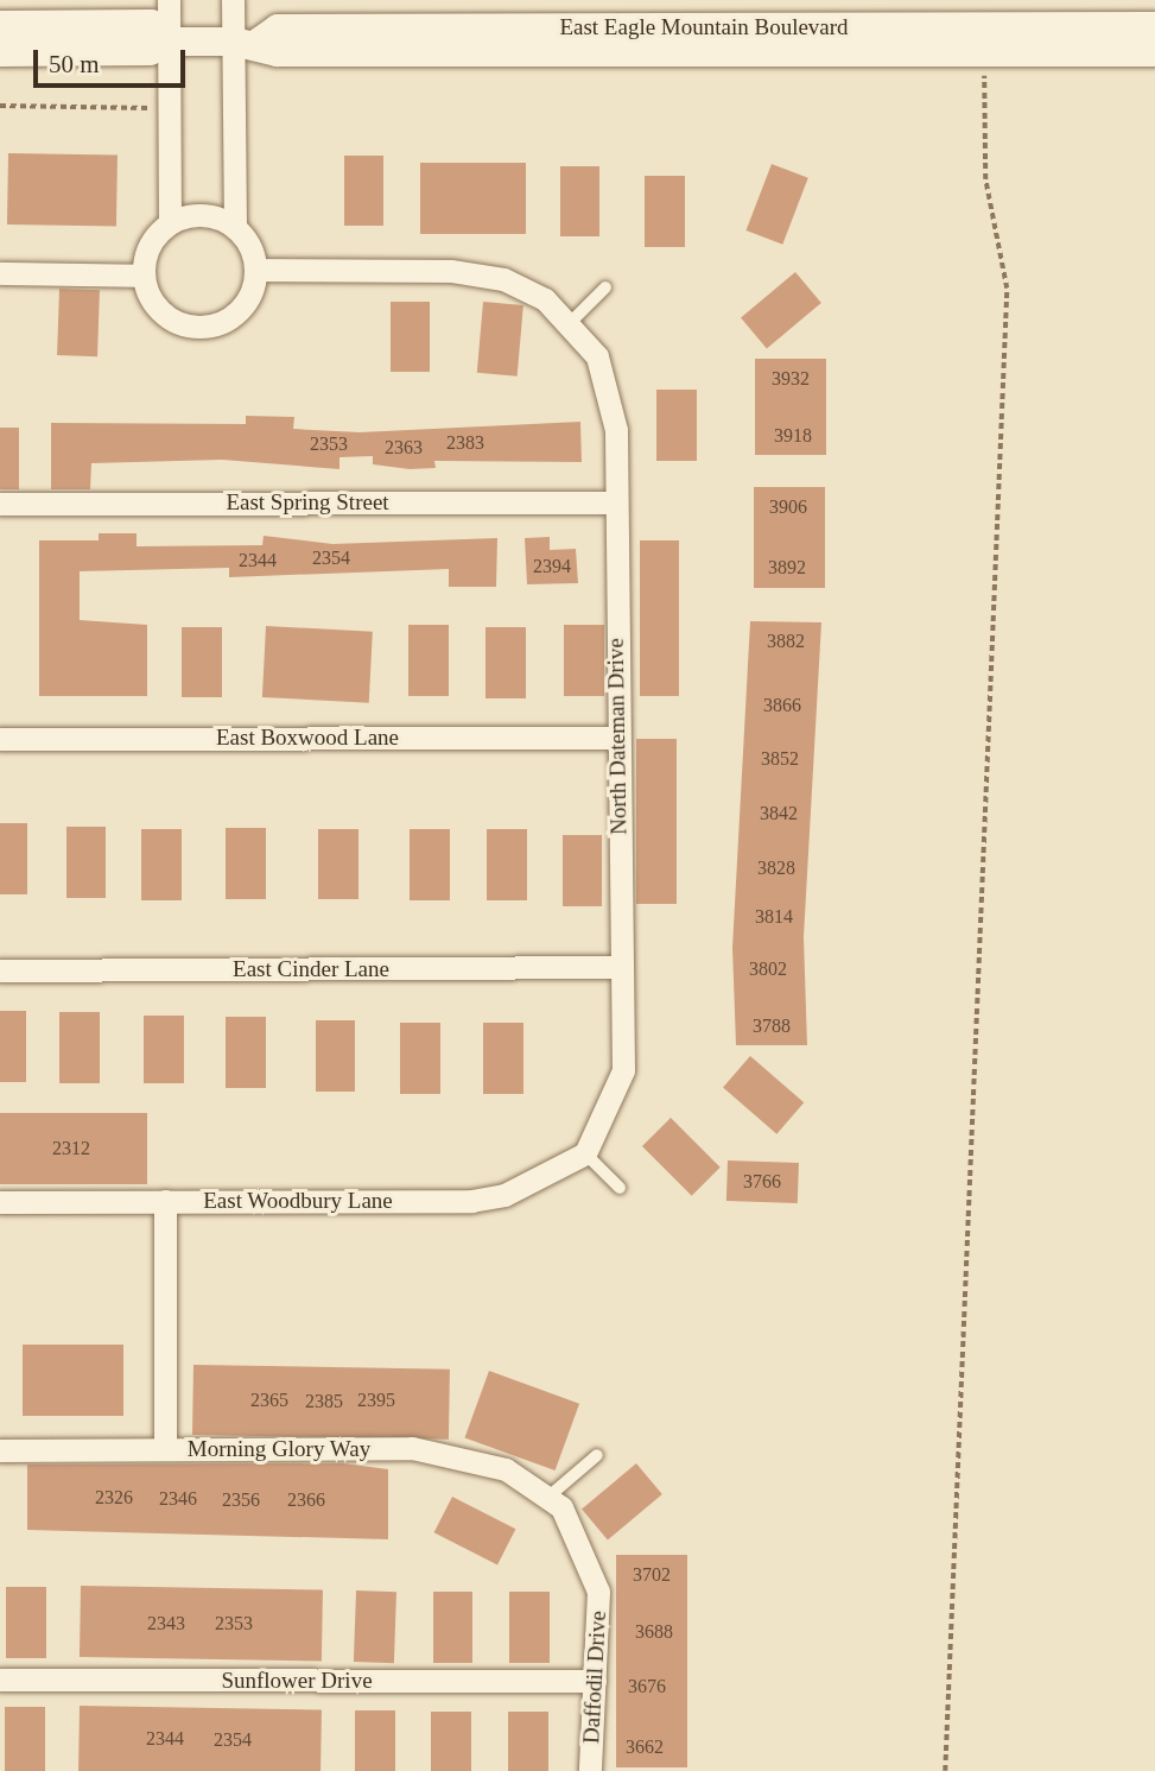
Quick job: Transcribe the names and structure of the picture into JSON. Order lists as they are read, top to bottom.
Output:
{
  "streets": {
    "street": [
      "East Eagle Mountain Boulevard",
      "East Spring Street",
      "North Dateman Drive",
      "East Boxwood Lane",
      "East Cinder Lane",
      "East Woodbury Lane",
      "Morning Glory Way",
      "Daffodil Drive",
      "Sunflower Drive"
    ]
  },
  "crossings": [
    ["East Spring Street", "North Dateman Drive"],
    ["North Dateman Drive", "East Boxwood Lane"],
    ["North Dateman Drive", "East Cinder Lane"],
    ["North Dateman Drive", "East Woodbury Lane"],
    ["Morning Glory Way", "Daffodil Drive"],
    ["Daffodil Drive", "Sunflower Drive"]
  ],
  "house_numbers": [
    "3932",
    "3918",
    "2383",
    "2353",
    "2363",
    "3906",
    "2354",
    "2344",
    "2394",
    "3892",
    "3882",
    "3866",
    "3852",
    "3842",
    "3828",
    "3814",
    "3802",
    "3788",
    "2312",
    "3766",
    "2365",
    "2395",
    "2385",
    "2326",
    "2346",
    "2356",
    "2366",
    "3702",
    "2343",
    "2353",
    "3688",
    "3676",
    "2344",
    "2354",
    "3662"
  ],
  "scale_bar": "50 m"
}
